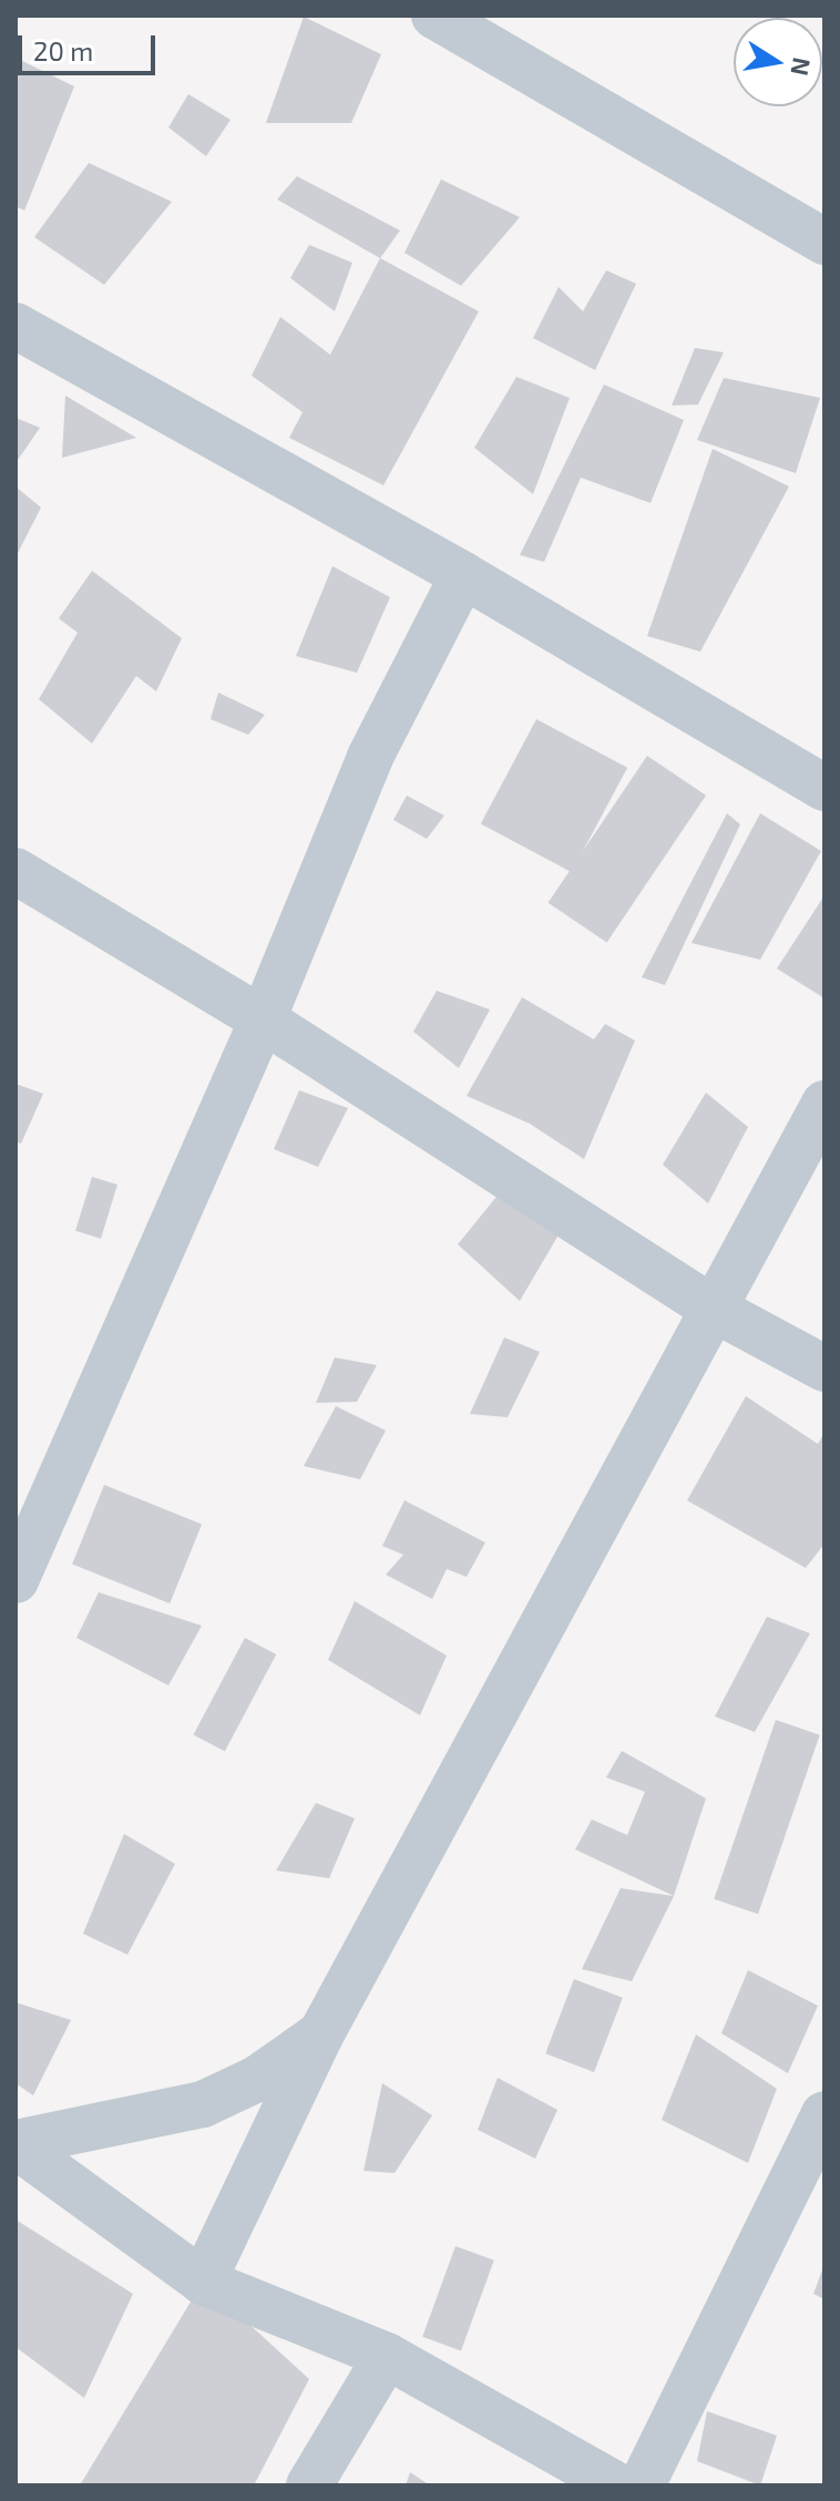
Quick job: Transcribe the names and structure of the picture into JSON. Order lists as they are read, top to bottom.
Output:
{
  "scale_bar": "20 m",
  "north": "right"
}
